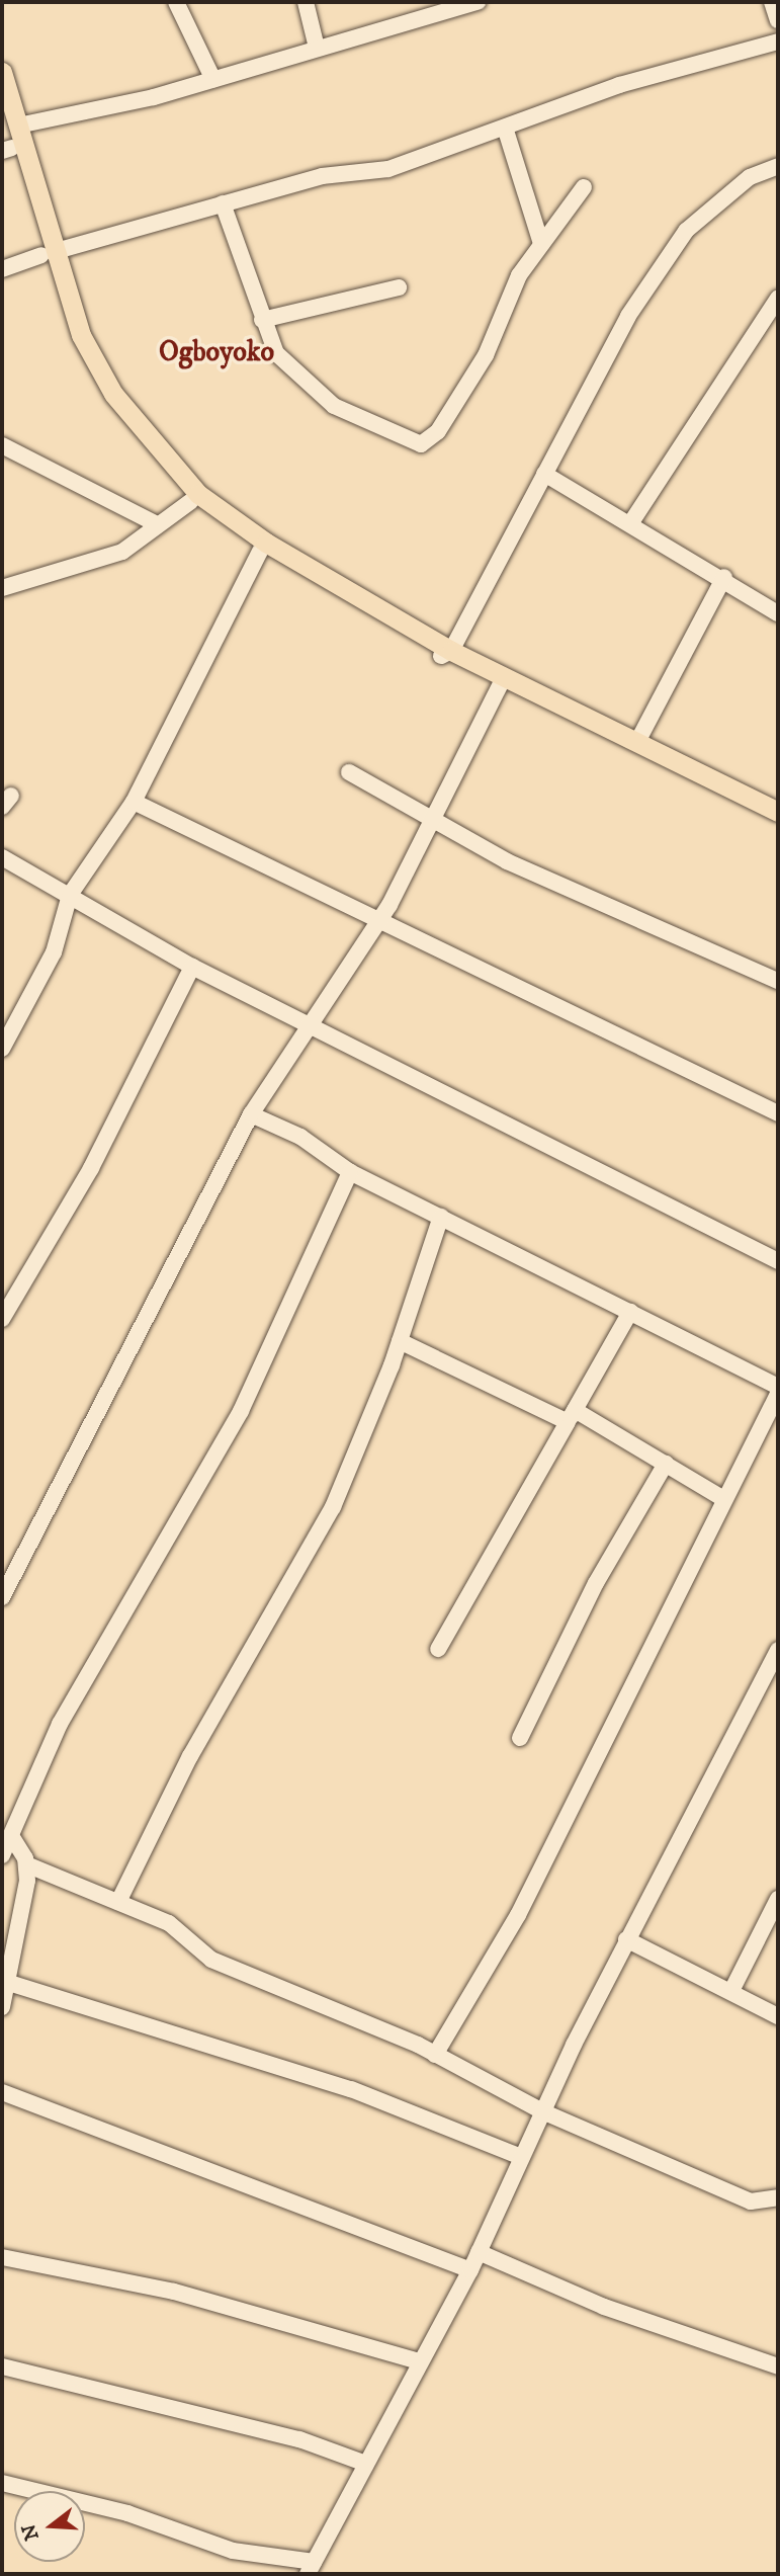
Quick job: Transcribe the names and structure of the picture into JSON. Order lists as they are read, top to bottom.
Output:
{
  "districts": ["Ogboyoko"],
  "north": "left"
}
